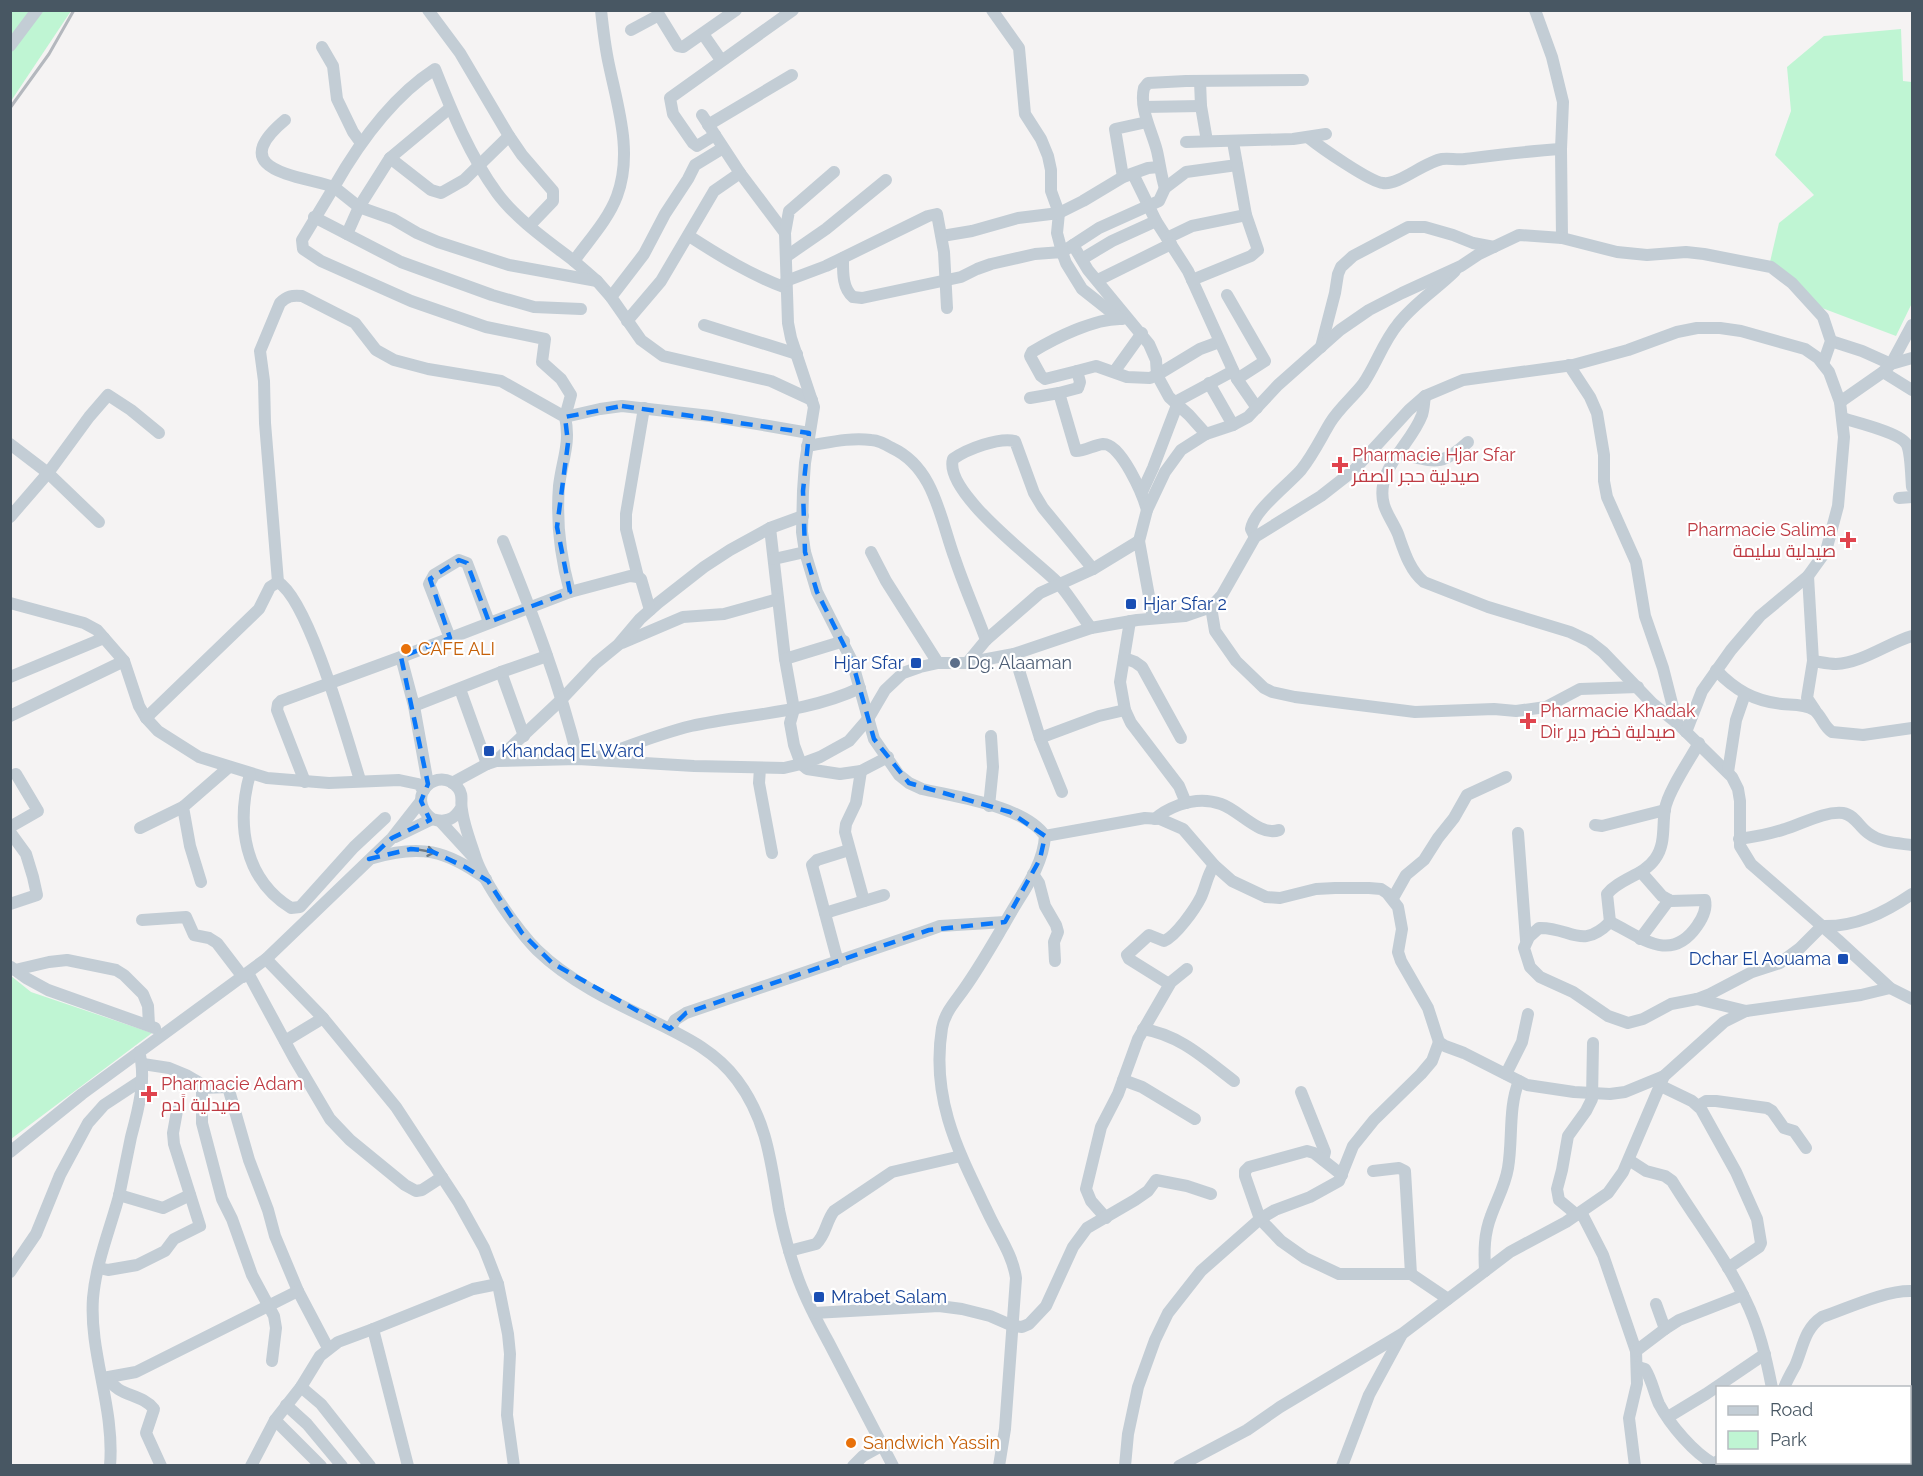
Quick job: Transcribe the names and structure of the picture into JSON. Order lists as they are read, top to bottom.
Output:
{
  "places": {
    "health": [
      "Pharmacie Hjar Sfar صيدلية حجر الصفر",
      "Pharmacie Salima صيدلية سليمة",
      "Pharmacie Khadak Dir صيدلية خضر دير",
      "Pharmacie Adam صيدلية اًدم"
    ],
    "transit": [
      "Hjar Sfar 2",
      "Hjar Sfar",
      "Khandaq El Ward",
      "Dchar El Aouama",
      "Mrabet Salam"
    ],
    "other": ["CAFE ALI", "Dg. Alaaman", "Sandwich Yassin"]
  },
  "legend": ["Road", "Park"]
}
